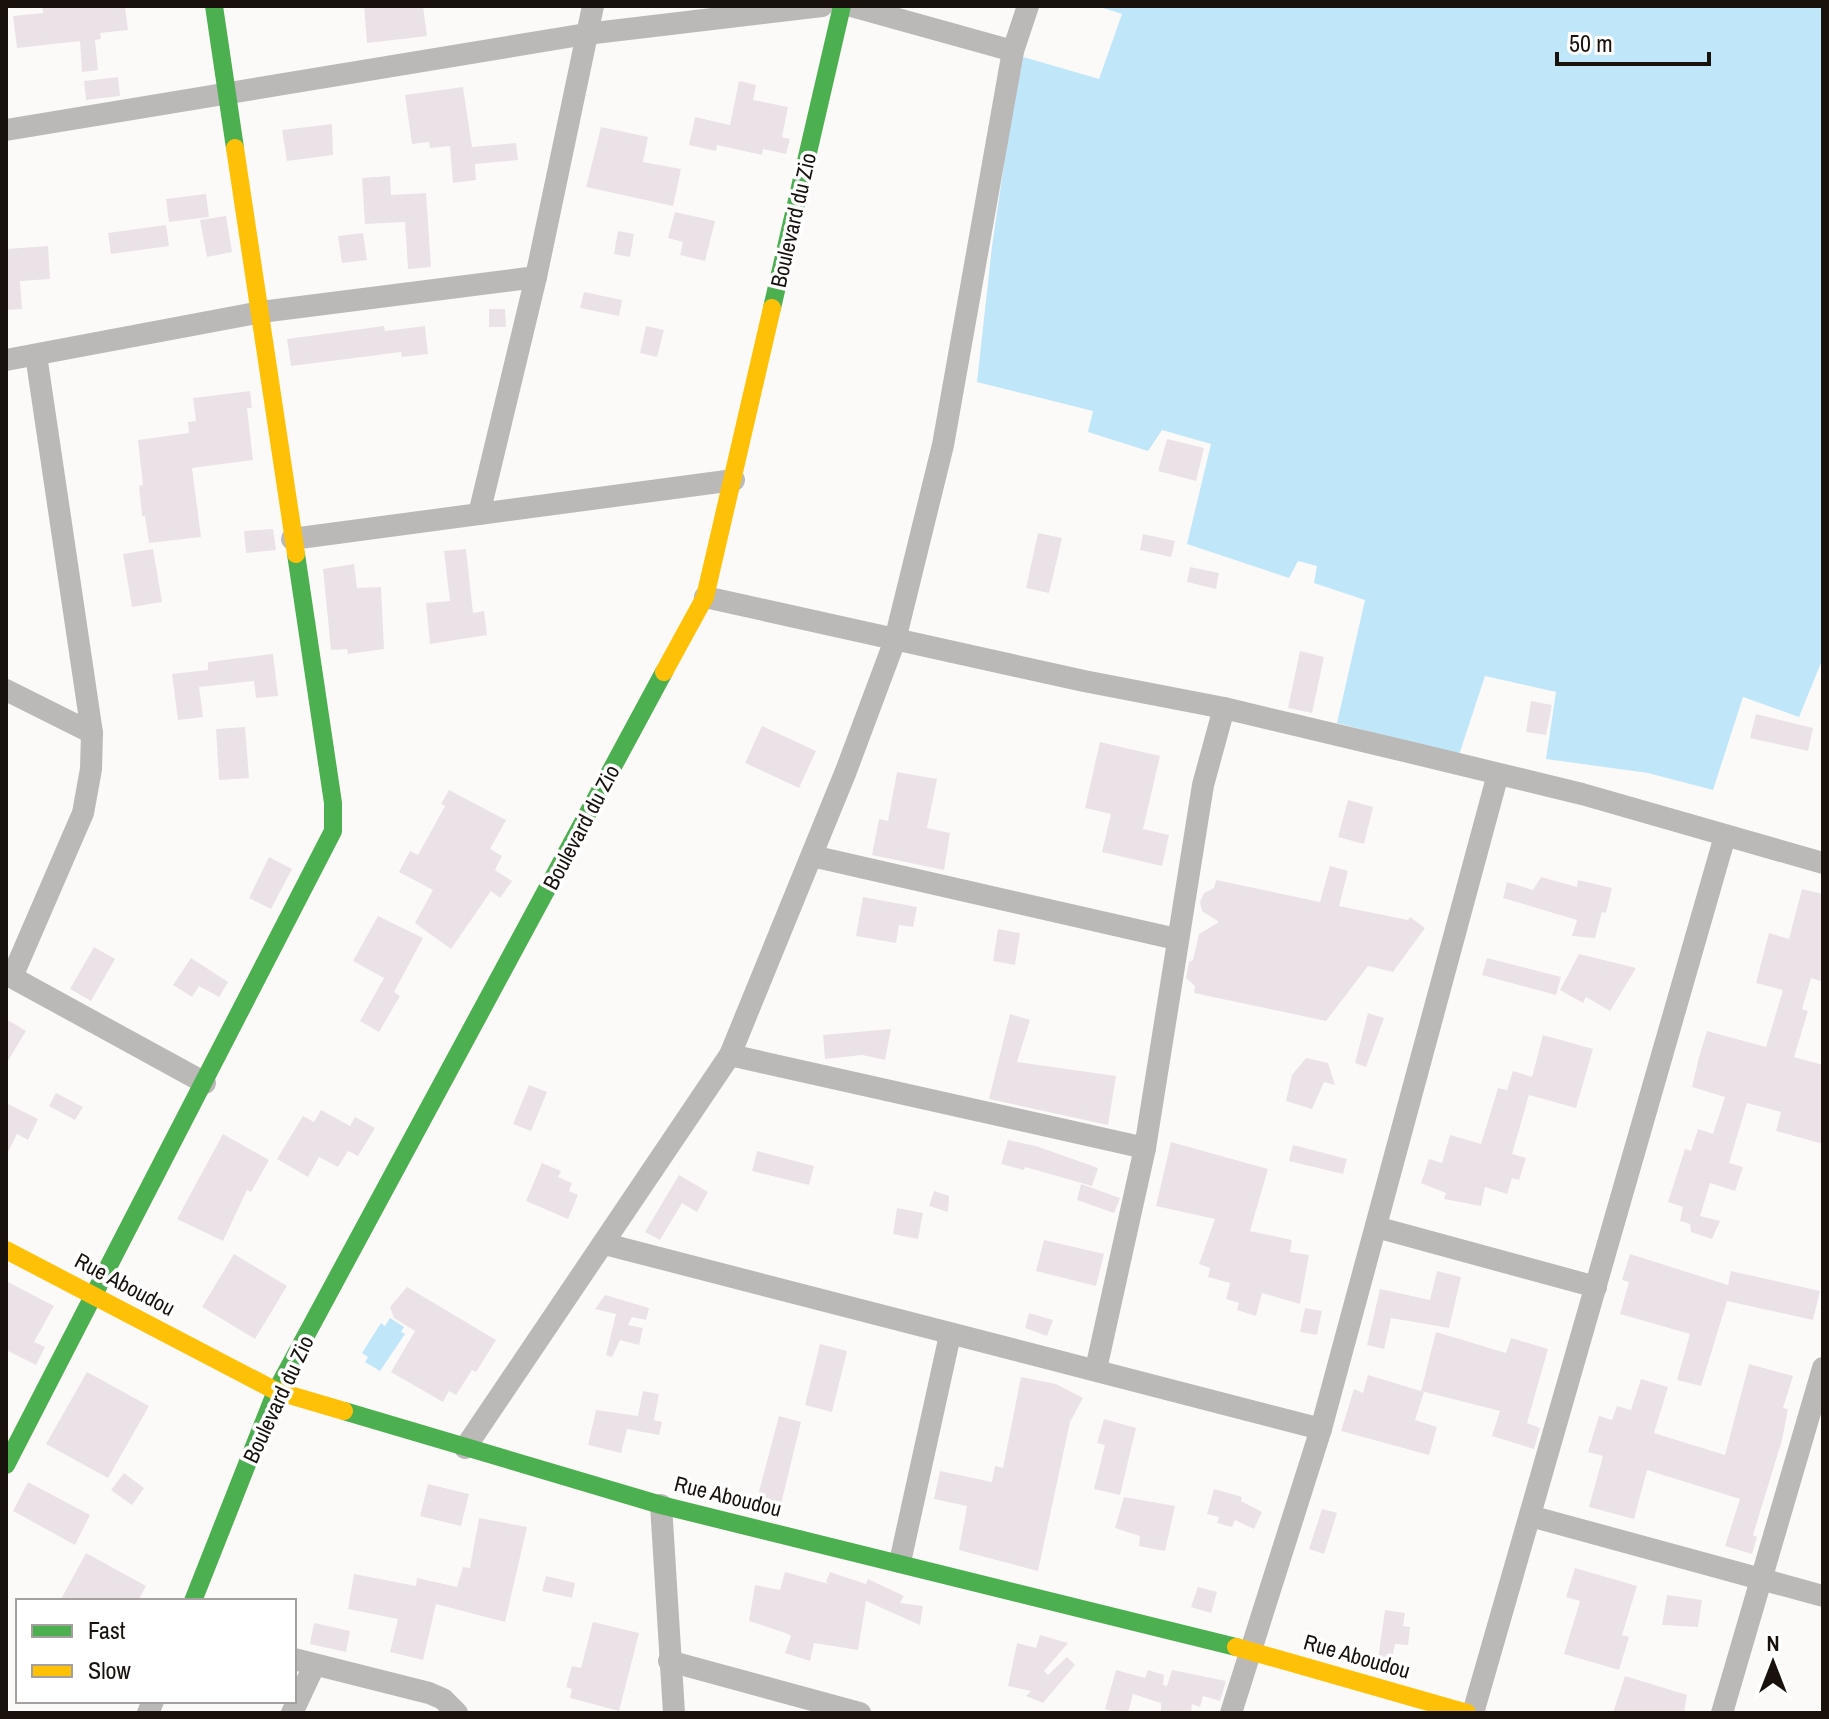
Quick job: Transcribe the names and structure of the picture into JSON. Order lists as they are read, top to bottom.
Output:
{
  "streets": {
    "street": ["Boulevard du Zio", "Rue Aboudou"]
  },
  "crossings": [
    ["Boulevard du Zio", "Rue Aboudou"]
  ],
  "legend": ["Fast", "Slow"],
  "scale_bar": "50 m",
  "north": "top"
}
